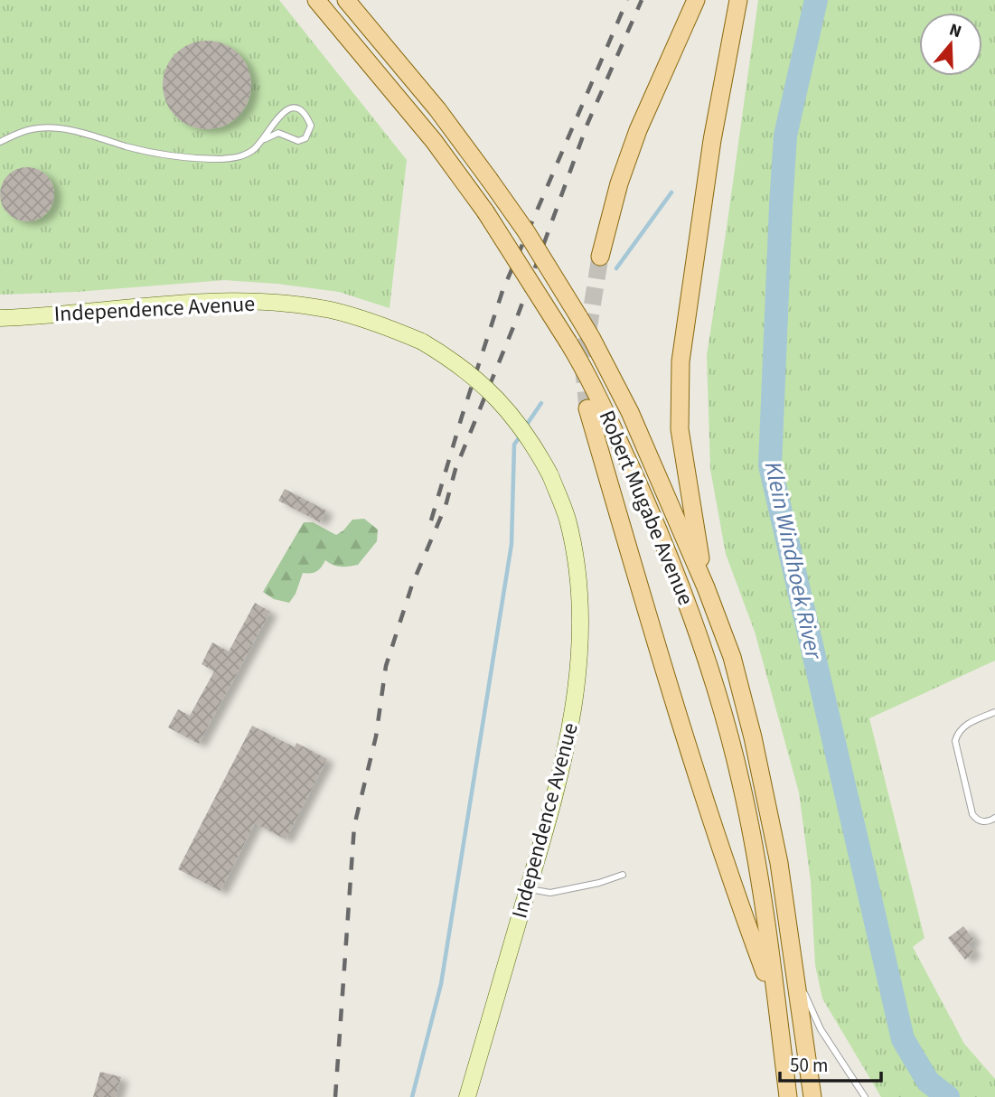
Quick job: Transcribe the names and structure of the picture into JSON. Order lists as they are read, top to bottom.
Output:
{
  "streets": {
    "main road": ["Independence Avenue", "Robert Mugabe Avenue"]
  },
  "water": ["Klein Windhoek River"],
  "scale_bar": "50 m",
  "north": "top"
}
